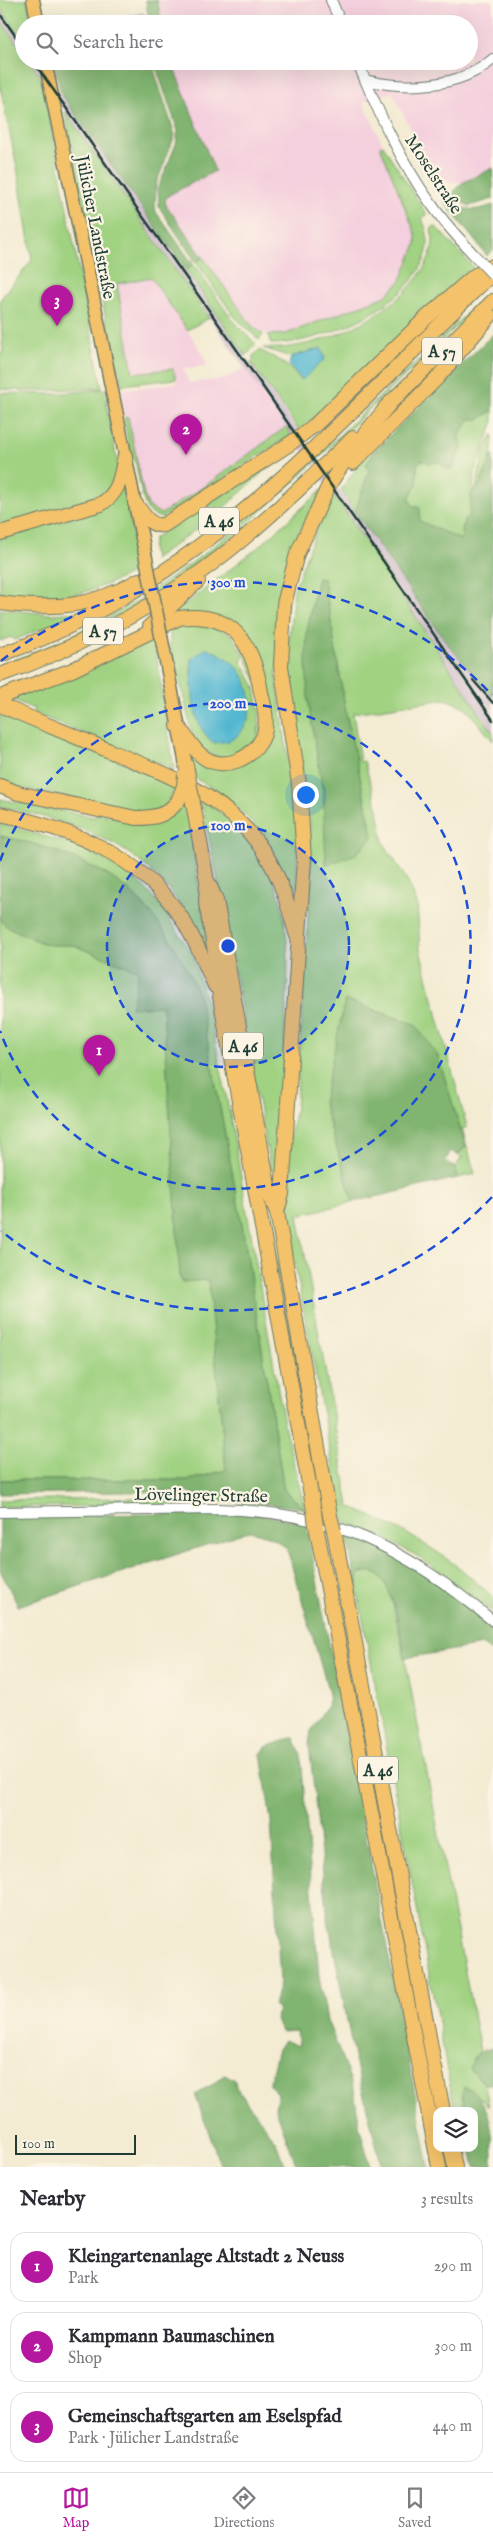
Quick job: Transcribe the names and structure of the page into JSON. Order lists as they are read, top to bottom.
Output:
{
  "streets": {
    "highway": ["A 57", "A 46"],
    "main road": ["Jülicher Landstraße"],
    "street": ["Moselstraße", "Lövelinger Straße"]
  },
  "crossings": [
    ["Moselstraße", "A 57"],
    ["Jülicher Landstraße", "A 46"],
    ["A 57", "A 46"]
  ],
  "scale_bar": "100 m",
  "page": {
    "search": "Search here",
    "pins": ["3", "2", "1"],
    "scale": "100 m",
    "heading": ["Nearby", "3 results"],
    "list": [
      {
        "mark": "1",
        "name": "Kleingartenanlage Altstadt 2 Neuss",
        "note": "Park",
        "value": "290 m"
      },
      {
        "mark": "2",
        "name": "Kampmann Baumaschinen",
        "note": "Shop",
        "value": "300 m"
      },
      {
        "mark": "3",
        "name": "Gemeinschaftsgarten am Eselspfad",
        "note": "Park · Jülicher Landstraße",
        "value": "440 m"
      }
    ],
    "nav": ["Map", "Directions", "Saved"]
  },
  "rings": ["300 m", "200 m", "100 m"]
}
